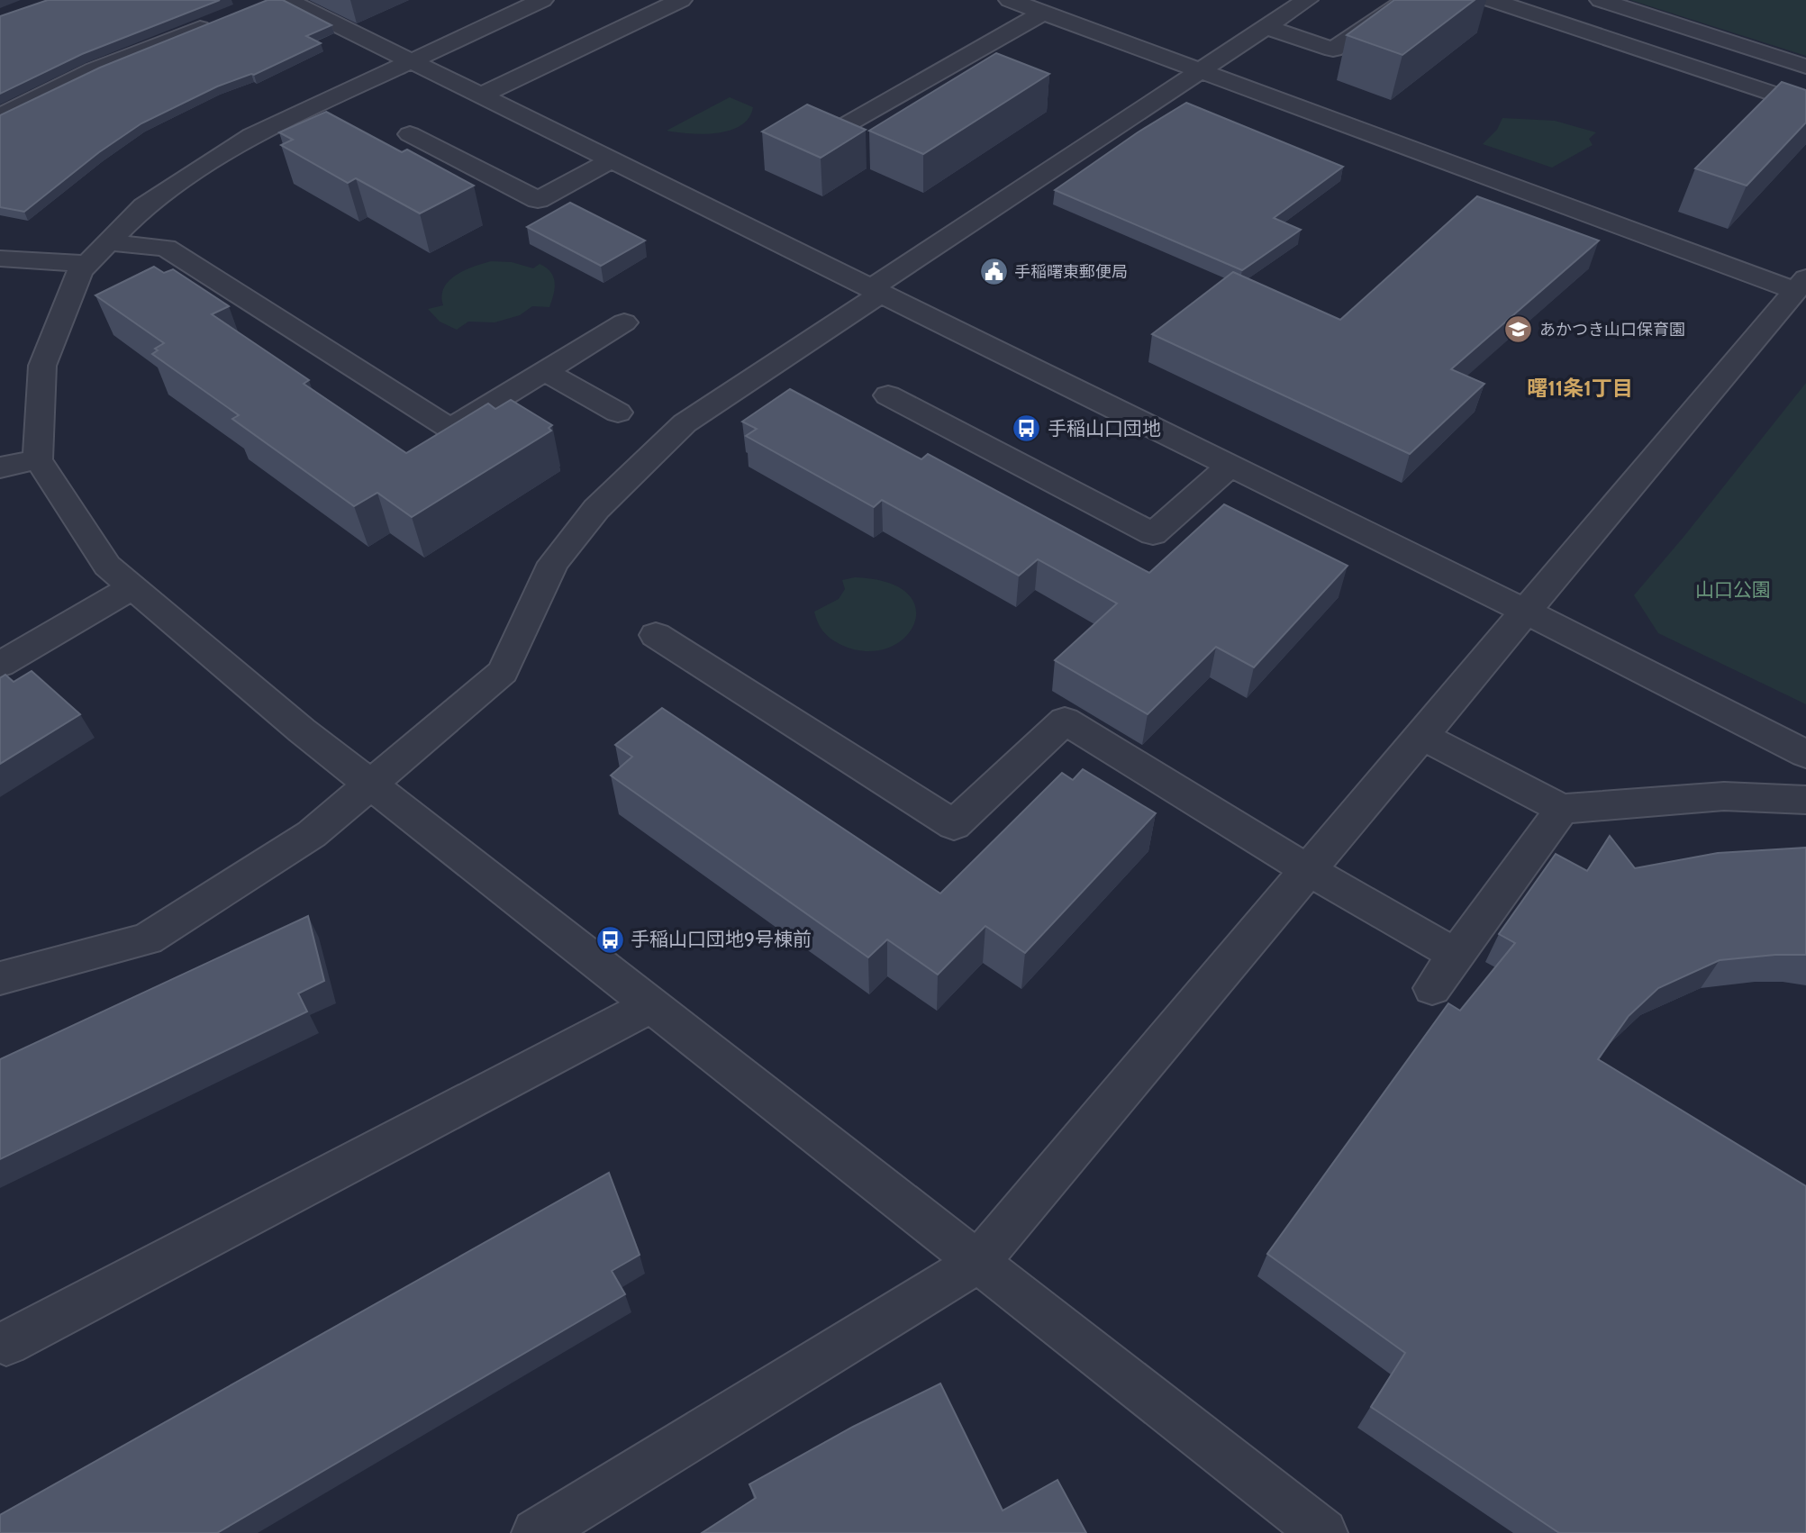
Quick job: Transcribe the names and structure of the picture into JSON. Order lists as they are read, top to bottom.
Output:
{
  "districts": ["曙11条1丁目"],
  "parks": ["山口公園"],
  "places": {
    "public building": ["手稲曙東郵便局"],
    "school or university": ["あかつき山口保育園"],
    "bus stop": ["手稲山口団地", "手稲山口団地9号棟前"]
  }
}
